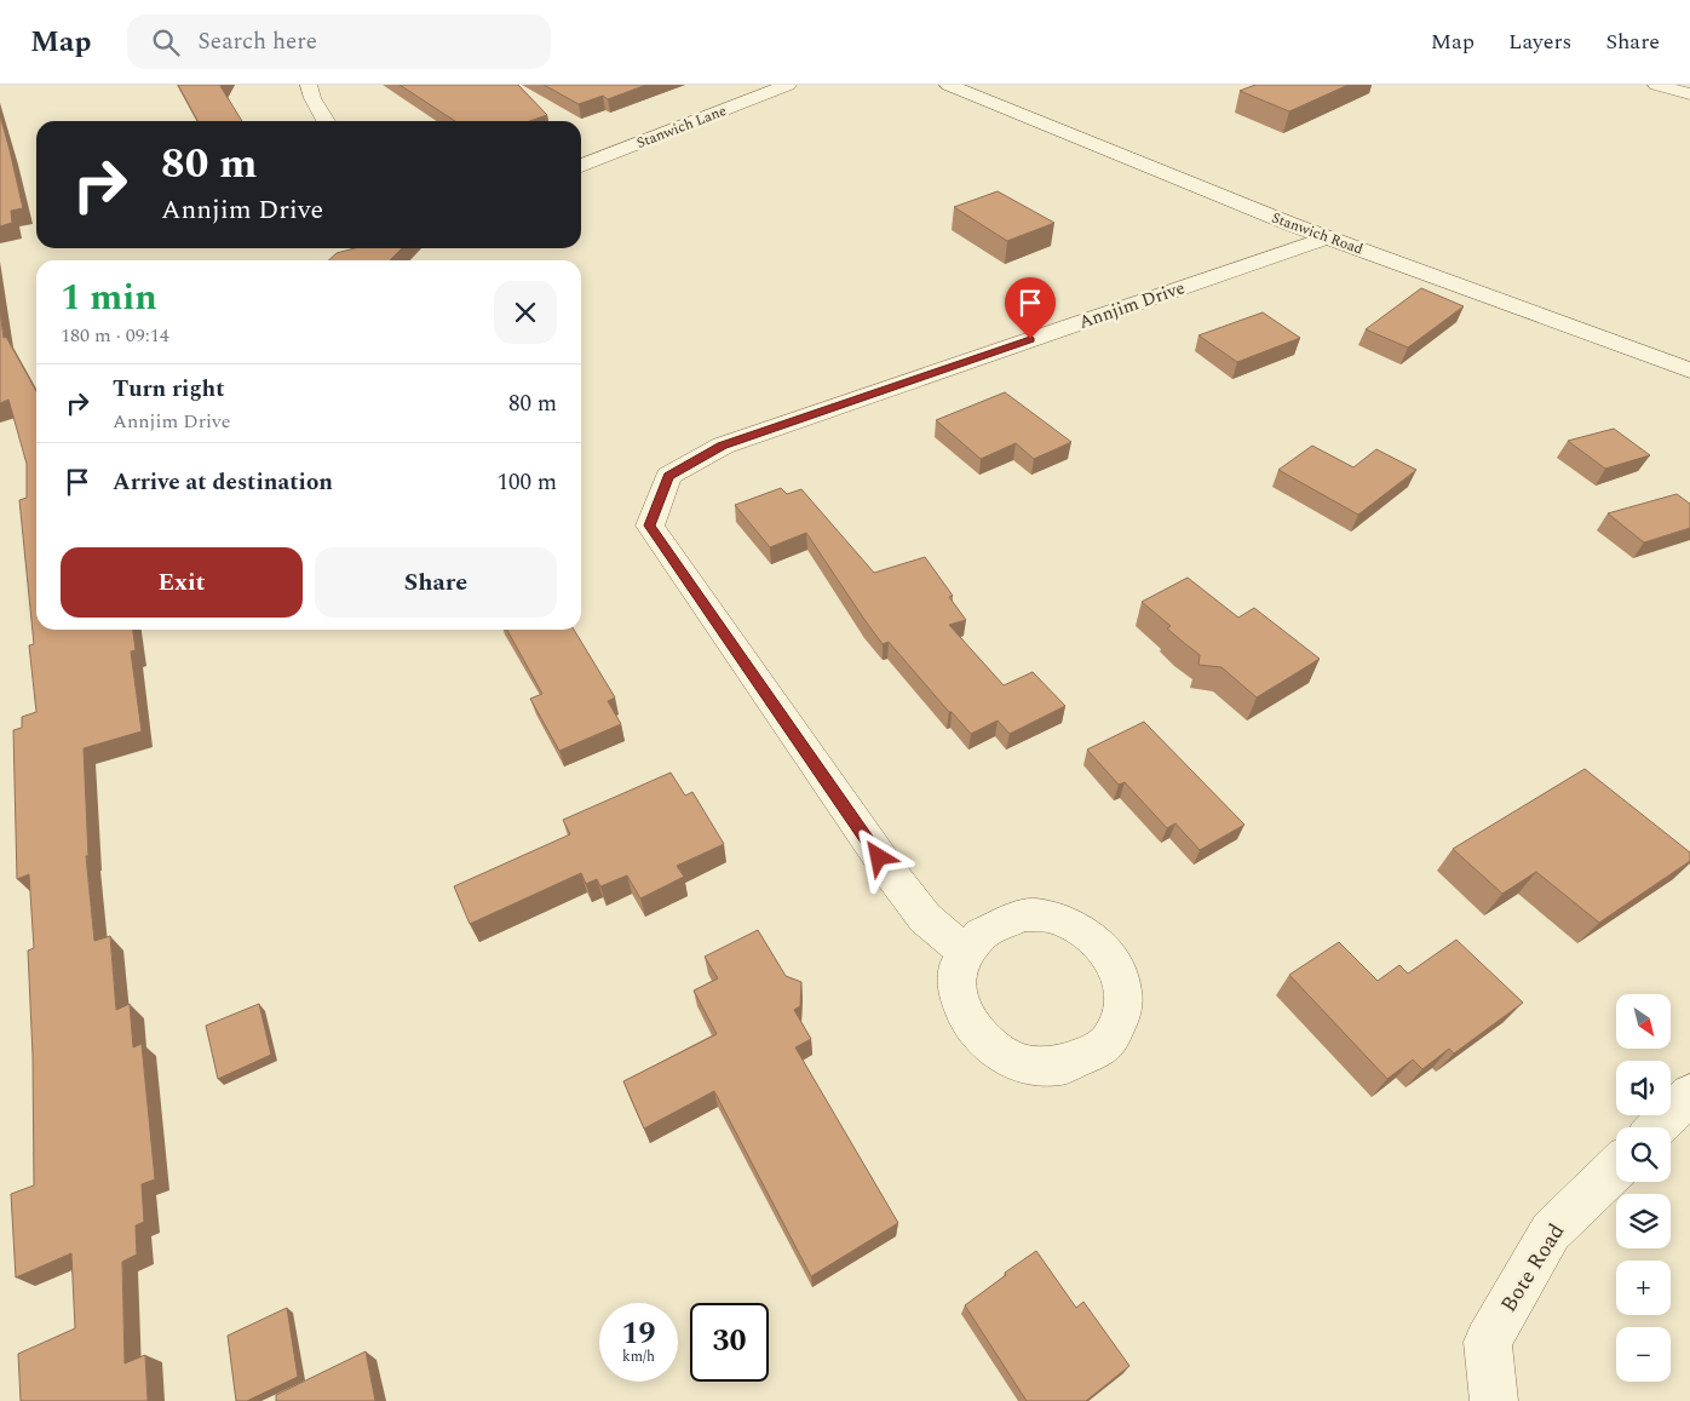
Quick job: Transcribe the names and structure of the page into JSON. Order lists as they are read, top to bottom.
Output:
{
  "streets": {
    "street": [
      "Stanwich Lane",
      "Stanwich Road",
      "Annjim Drive",
      "Bote Road"
    ]
  },
  "crossings": [
    ["Stanwich Road", "Annjim Drive"]
  ],
  "north": "bottom right",
  "page": {
    "header": "Map",
    "search": "Search here",
    "nav": ["Map", "Layers", "Share"],
    "turn": ["80 m", "Annjim Drive"],
    "heading": ["1 min", "180 m · 09:14"],
    "list": [
      {
        "name": "Turn right",
        "note": "Annjim Drive",
        "value": "80 m"
      },
      {
        "name": "Arrive at destination",
        "value": "100 m"
      }
    ],
    "buttons": ["Exit", "Share"],
    "map_buttons": ["+", "−"],
    "speed": "19 km/h",
    "limit": "30"
  }
}
